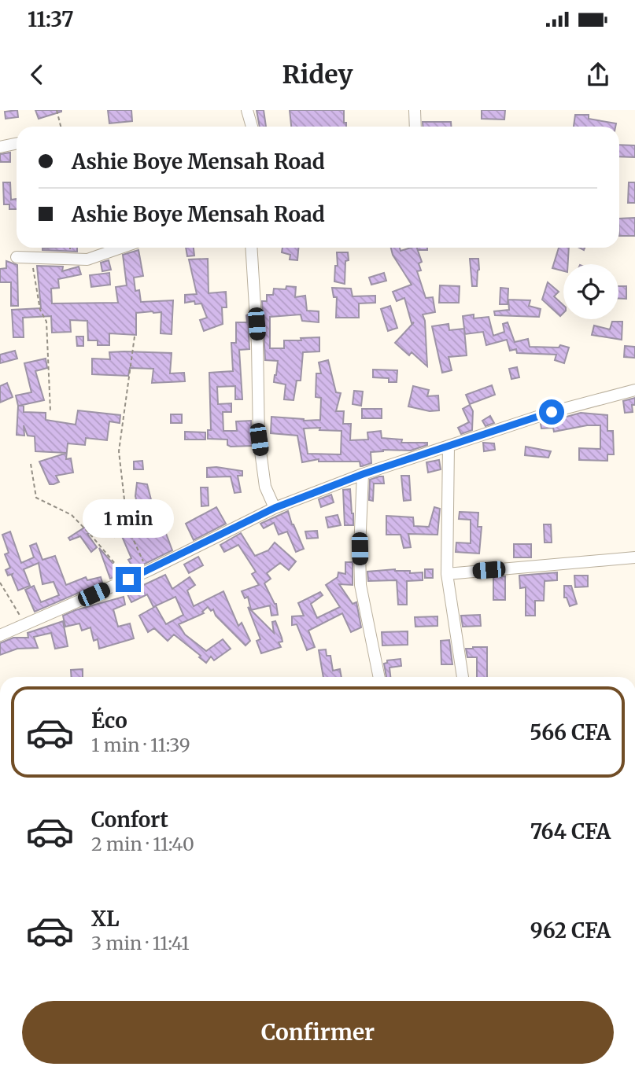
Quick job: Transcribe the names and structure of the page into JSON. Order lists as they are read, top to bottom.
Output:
{
  "page": {
    "status": "11:37",
    "header": "Ridey",
    "banner": ["Ashie Boye Mensah Road", "Ashie Boye Mensah Road"],
    "bubble": "1 min",
    "list": [
      {
        "name": "Éco",
        "note": "1 min · 11:39",
        "value": "566 CFA"
      },
      {
        "name": "Confort",
        "note": "2 min · 11:40",
        "value": "764 CFA"
      },
      {
        "name": "XL",
        "note": "3 min · 11:41",
        "value": "962 CFA"
      }
    ],
    "buttons": "Confirmer"
  }
}
